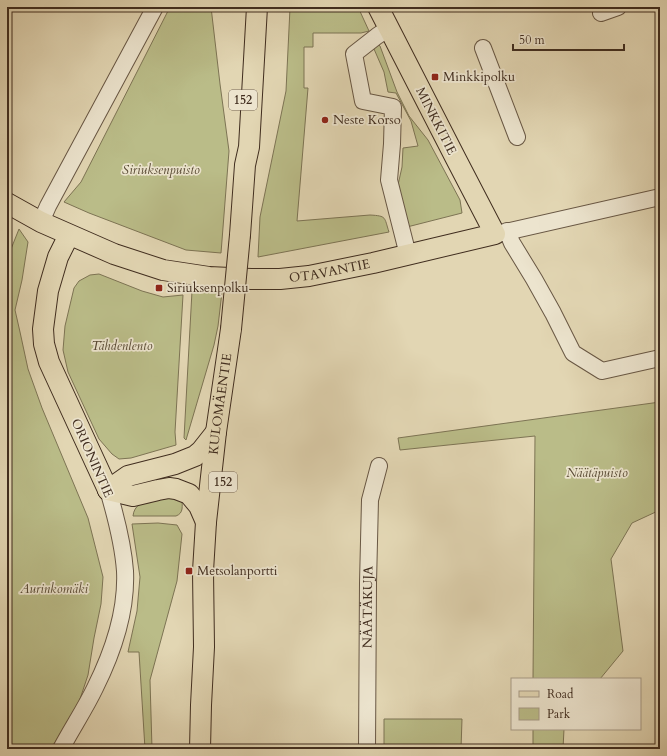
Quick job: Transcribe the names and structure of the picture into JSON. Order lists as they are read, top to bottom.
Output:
{
  "streets": {
    "main road": [
      "152",
      "MINKKITIE",
      "OTAVANTIE",
      "KULOMÄENTIE",
      "ORIONINTIE"
    ],
    "street": ["NÄÄTÄKUJA"]
  },
  "crossings": [
    ["MINKKITIE", "OTAVANTIE"],
    ["OTAVANTIE", "ORIONINTIE"]
  ],
  "parks": [
    "Siriuksenpuisto",
    "Tähdenlento",
    "Näätäpuisto",
    "Aurinkomäki"
  ],
  "places": {
    "transit": ["Minkkipolku", "Siriuksenpolku", "Metsolanportti"],
    "other": ["Neste Korso"]
  },
  "legend": ["Road", "Park"],
  "scale_bar": "50 m"
}
